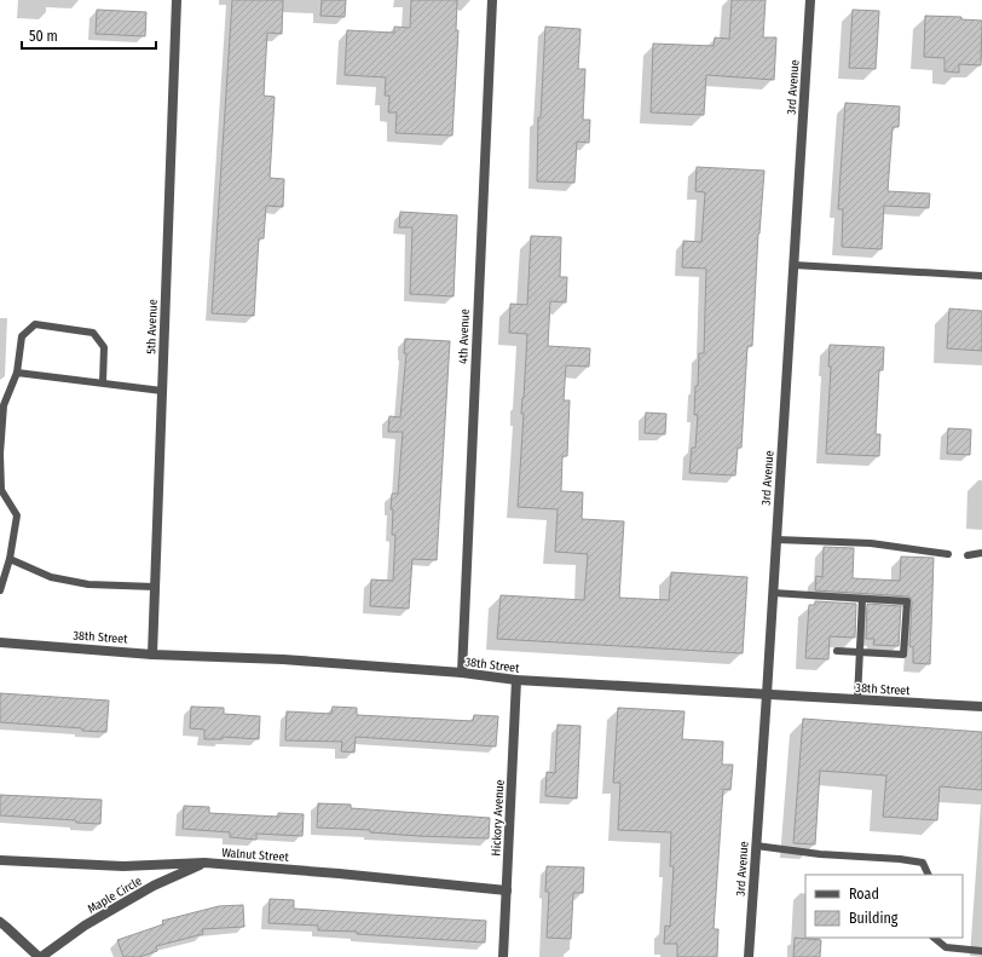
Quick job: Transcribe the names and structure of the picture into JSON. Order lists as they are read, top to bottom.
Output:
{
  "streets": {
    "street": [
      "3rd Avenue",
      "5th Avenue",
      "4th Avenue",
      "38th Street",
      "Hickory Avenue",
      "Walnut Street",
      "Maple Circle"
    ]
  },
  "crossings": [
    ["3rd Avenue", "38th Street"],
    ["5th Avenue", "38th Street"],
    ["4th Avenue", "38th Street"],
    ["38th Street", "Hickory Avenue"],
    ["Hickory Avenue", "Walnut Street"],
    ["Walnut Street", "Maple Circle"]
  ],
  "legend": ["Road", "Building"],
  "scale_bar": "50 m"
}
